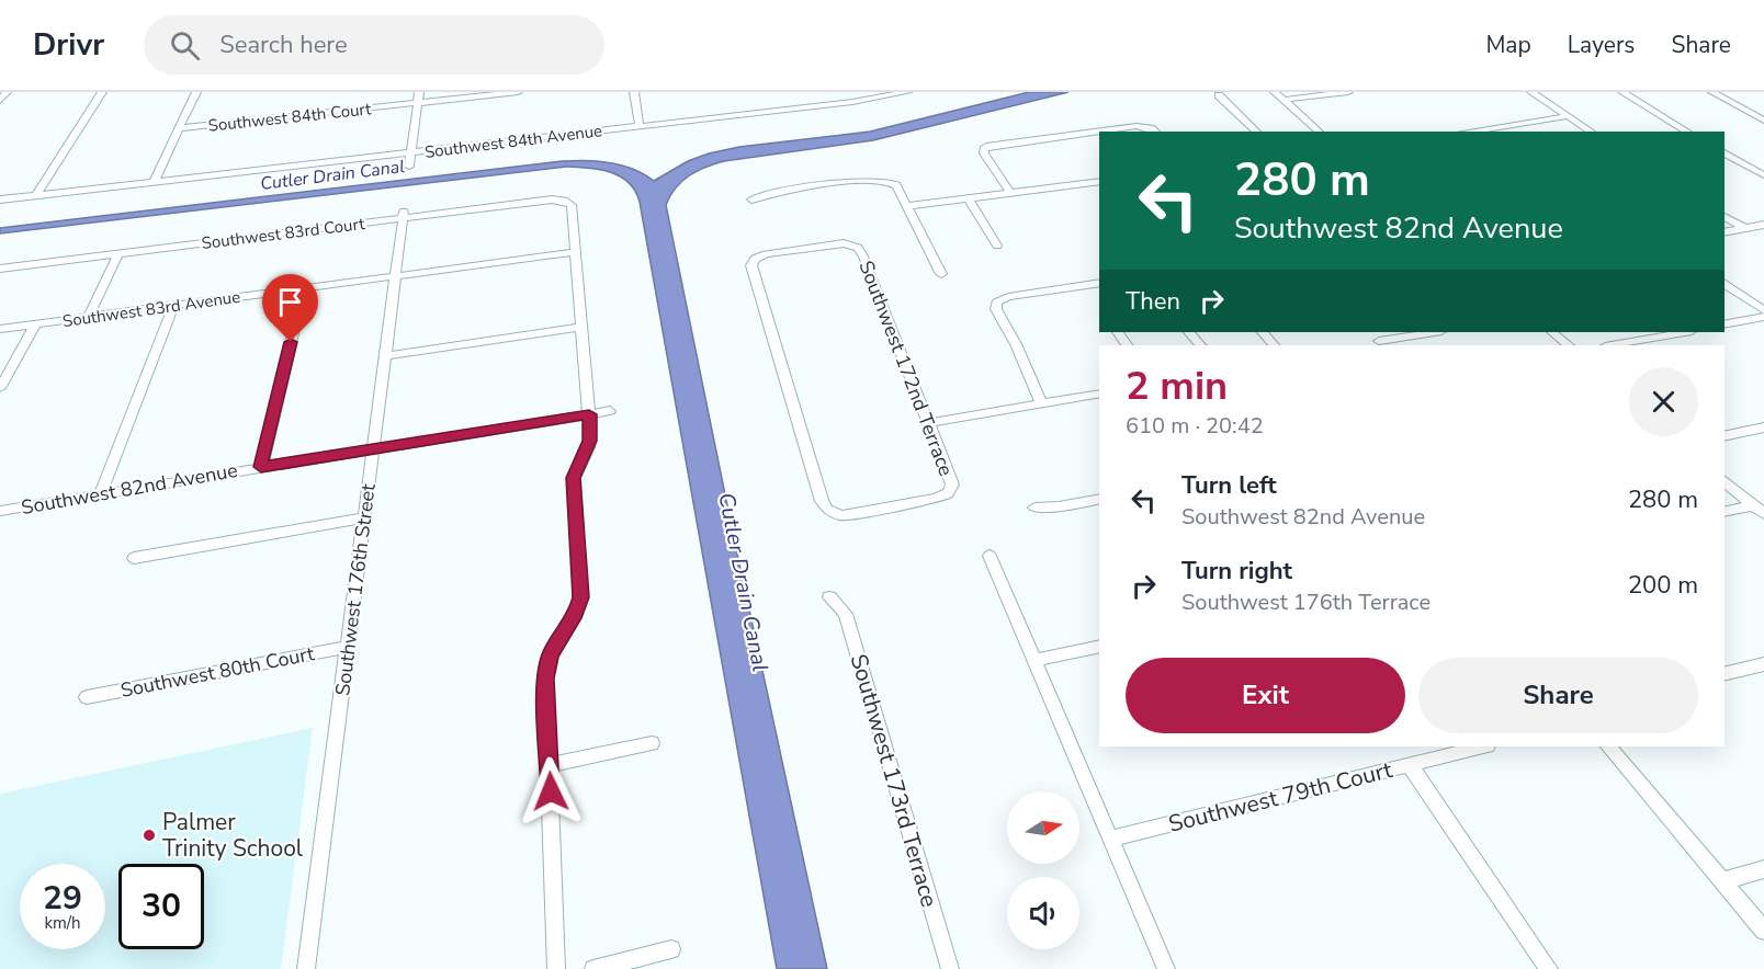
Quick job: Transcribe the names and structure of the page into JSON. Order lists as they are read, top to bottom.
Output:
{
  "streets": {
    "street": [
      "Southwest 84th Court",
      "Southwest 84th Avenue",
      "Southwest 83rd Court",
      "Southwest 83rd Avenue",
      "Southwest 172nd Terrace",
      "Southwest 82nd Avenue",
      "Southwest 176th Street",
      "Southwest 80th Court",
      "Southwest 173rd Terrace",
      "Southwest 79th Court"
    ]
  },
  "crossings": [
    ["Southwest 83rd Court", "Southwest 83rd Avenue"],
    ["Southwest 83rd Court", "Southwest 176th Street"],
    ["Southwest 83rd Avenue", "Southwest 176th Street"],
    ["Southwest 82nd Avenue", "Southwest 176th Street"],
    ["Southwest 176th Street", "Southwest 80th Court"]
  ],
  "water": ["Cutler Drain Canal"],
  "places": ["Palmer Trinity School"],
  "north": "right",
  "page": {
    "header": "Drivr",
    "search": "Search here",
    "nav": ["Map", "Layers", "Share"],
    "turn": ["280 m", "Southwest 82nd Avenue"],
    "then": "Then",
    "heading": ["2 min", "610 m · 20:42"],
    "list": [
      {
        "name": "Turn left",
        "note": "Southwest 82nd Avenue",
        "value": "280 m"
      },
      {
        "name": "Turn right",
        "note": "Southwest 176th Terrace",
        "value": "200 m"
      }
    ],
    "buttons": ["Exit", "Share"],
    "speed": "29 km/h",
    "limit": "30"
  }
}
